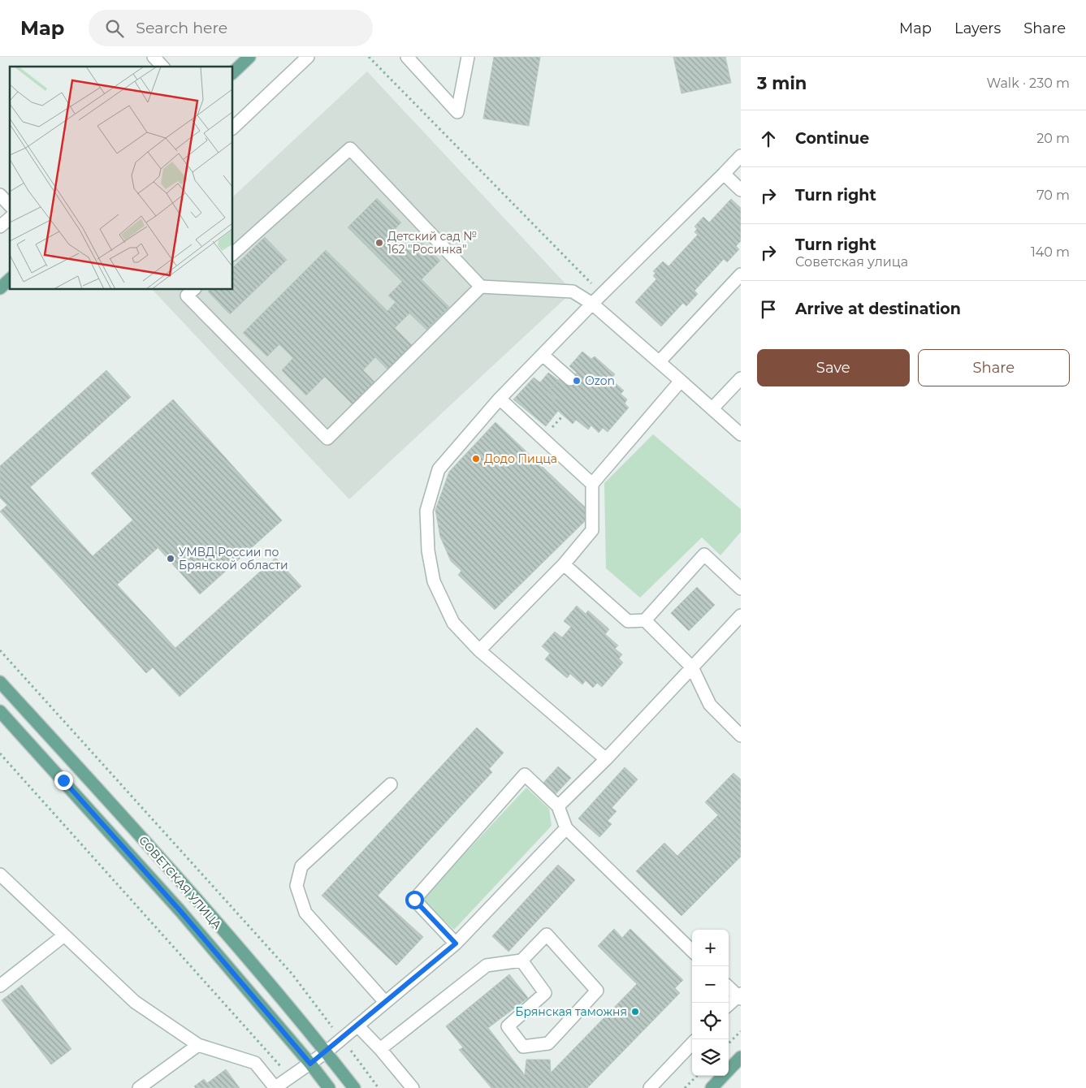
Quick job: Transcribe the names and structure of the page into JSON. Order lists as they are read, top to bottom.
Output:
{
  "streets": {
    "main road": ["СОВЕТСКАЯ УЛИЦА"]
  },
  "places": [
    "Детский сад № 162 \"Росинка\"",
    "Ozon",
    "Додо Пицца",
    "УМВД России по Брянской области",
    "Брянская таможня"
  ],
  "page": {
    "header": "Map",
    "search": "Search here",
    "nav": ["Map", "Layers", "Share"],
    "heading": ["3 min", "Walk · 230 m"],
    "list": [
      ["Continue", "20 m"],
      ["Turn right", "70 m"],
      ["Turn right", "Советская улица", "140 m"],
      "Arrive at destination"
    ],
    "buttons": ["Save", "Share"],
    "map_buttons": ["+", "−"]
  }
}
